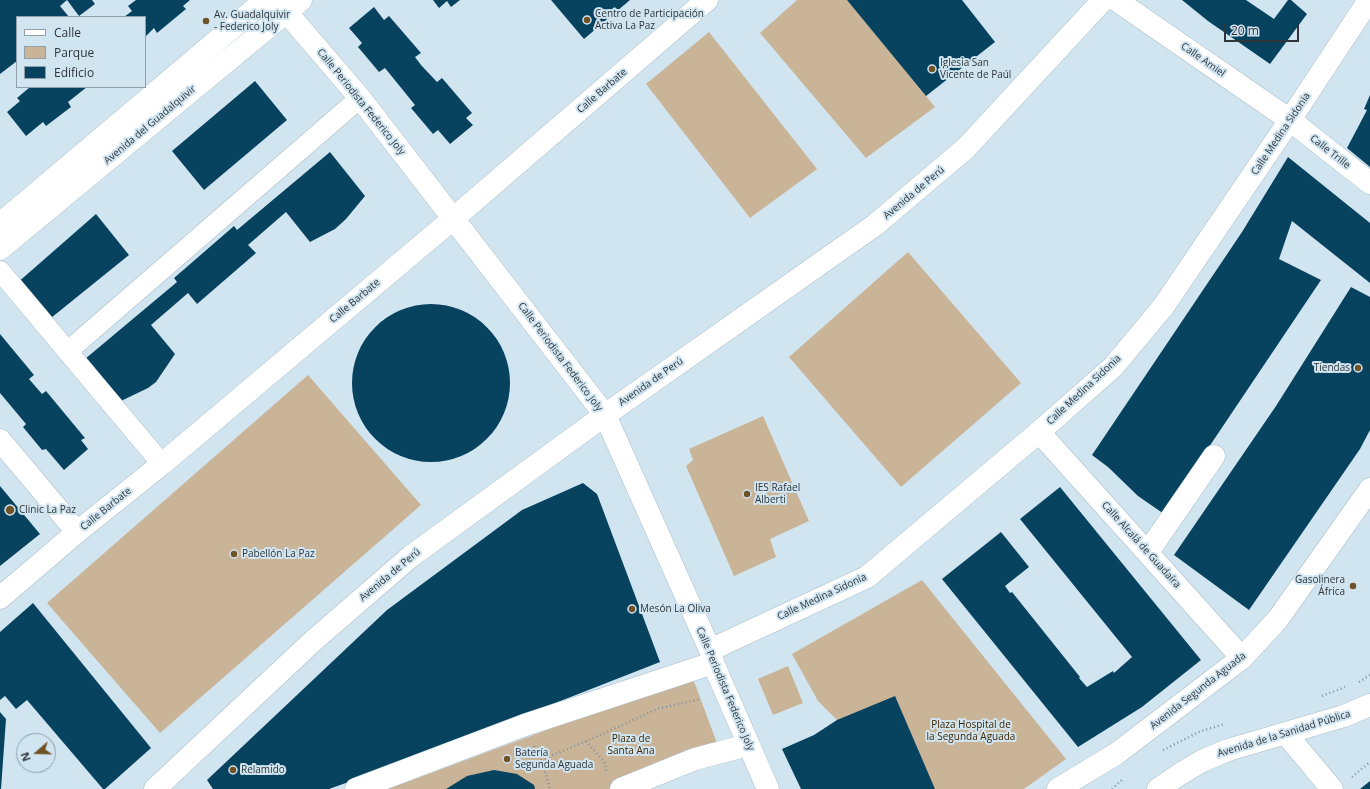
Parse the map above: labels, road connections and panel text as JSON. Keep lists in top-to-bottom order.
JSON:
{
  "streets": {
    "street": [
      "Calle Amiel",
      "Calle Barbate",
      "Calle Periodista Federico Joly",
      "Avenida del Guadalquivir",
      "Calle Medina Sidonia",
      "Calle Trille",
      "Avenida de Perú",
      "Calle Alcalá de Guadaíra",
      "Avenida Segunda Aguada",
      "Avenida de la Sanidad Pública"
    ]
  },
  "crossings": [
    ["Calle Amiel", "Calle Medina Sidonia"],
    ["Calle Amiel", "Calle Trille"],
    ["Calle Barbate", "Calle Periodista Federico Joly"],
    ["Calle Periodista Federico Joly", "Avenida del Guadalquivir"],
    ["Calle Periodista Federico Joly", "Calle Medina Sidonia"],
    ["Calle Periodista Federico Joly", "Avenida de Perú"],
    ["Calle Medina Sidonia", "Calle Trille"],
    ["Calle Medina Sidonia", "Calle Alcalá de Guadaíra"],
    ["Calle Alcalá de Guadaíra", "Avenida Segunda Aguada"]
  ],
  "parks": ["Plaza Hospital de la Segunda Aguada", "Plaza de Santa Ana"],
  "places": [
    "Centro de Participación Activa La Paz",
    "Av. Guadalquivir - Federico Joly",
    "Iglesia San Vicente de Paúl",
    "Tiendas",
    "IES Rafael Alberti",
    "Clinic La Paz",
    "Pabellón La Paz",
    "Gasolinera África",
    "Mesón La Oliva",
    "Batería Segunda Aguada",
    "Relamido"
  ],
  "legend": ["Calle", "Parque", "Edificio"],
  "scale_bar": "20 m",
  "north": "left"
}
